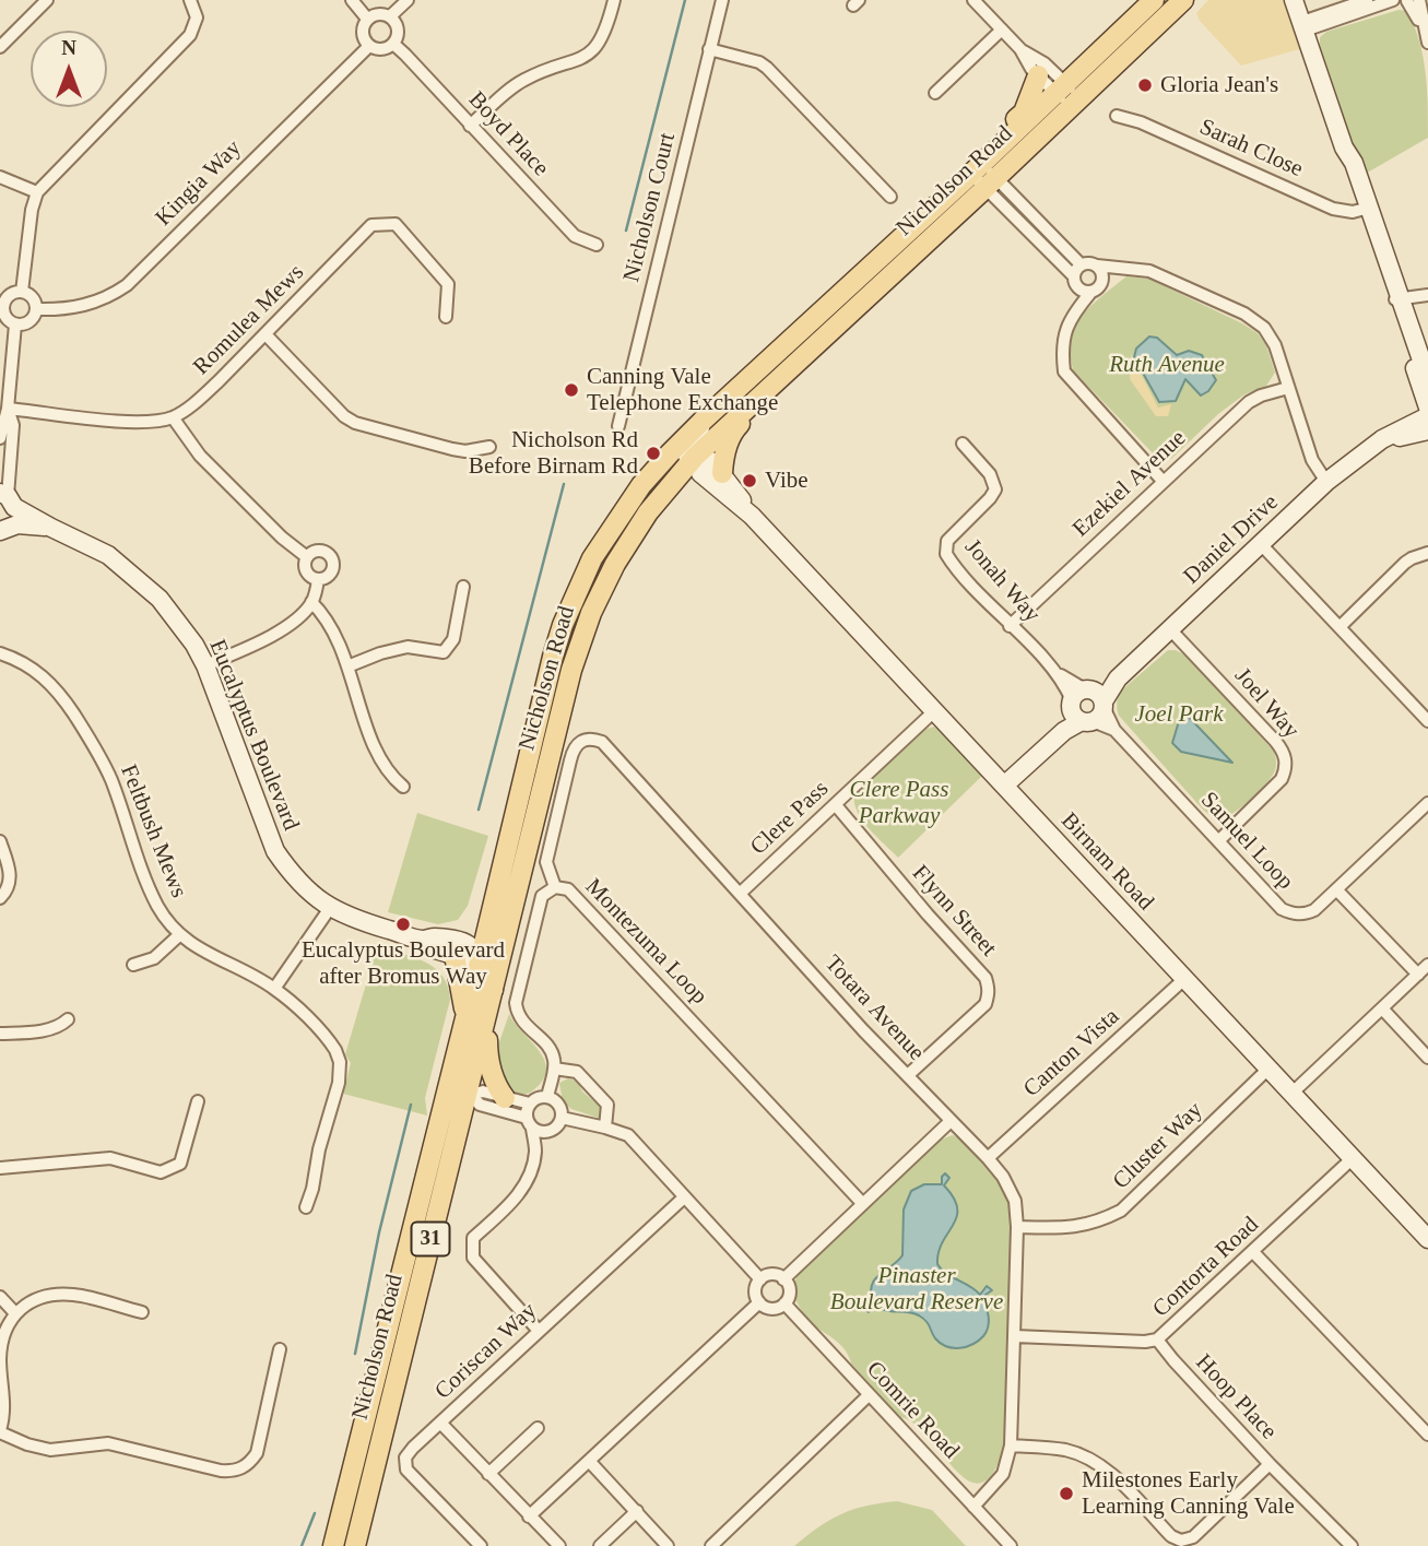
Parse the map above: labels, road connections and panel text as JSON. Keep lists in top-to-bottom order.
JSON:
{
  "streets": {
    "main road": ["Nicholson Road", "31"],
    "street": [
      "Boyd Place",
      "Sarah Close",
      "Kingia Way",
      "Nicholson Court",
      "Romulea Mews",
      "Ezekiel Avenue",
      "Daniel Drive",
      "Jonah Way",
      "Joel Way",
      "Eucalyptus Boulevard",
      "Clere Pass",
      "Feltbush Mews",
      "Samuel Loop",
      "Birnam Road",
      "Flynn Street",
      "Montezuma Loop",
      "Totara Avenue",
      "Canton Vista",
      "Cluster Way",
      "Contorta Road",
      "Coriscan Way",
      "Hoop Place",
      "Comrie Road"
    ]
  },
  "crossings": [
    ["Boyd Place", "Kingia Way"],
    ["Nicholson Road", "Eucalyptus Boulevard"],
    ["Nicholson Road", "Birnam Road"],
    ["Ezekiel Avenue", "Jonah Way"],
    ["Daniel Drive", "Jonah Way"],
    ["Daniel Drive", "Joel Way"],
    ["Daniel Drive", "Samuel Loop"],
    ["Jonah Way", "Samuel Loop"],
    ["Joel Way", "Samuel Loop"],
    ["Clere Pass", "Birnam Road"],
    ["Clere Pass", "Flynn Street"],
    ["Clere Pass", "Totara Avenue"],
    ["Birnam Road", "Canton Vista"],
    ["Birnam Road", "Cluster Way"],
    ["Birnam Road", "Contorta Road"],
    ["Flynn Street", "Totara Avenue"],
    ["Montezuma Loop", "Totara Avenue"],
    ["Totara Avenue", "Canton Vista"],
    ["Totara Avenue", "Cluster Way"],
    ["Totara Avenue", "Contorta Road"],
    ["Totara Avenue", "Comrie Road"],
    ["Contorta Road", "Hoop Place"]
  ],
  "parks": [
    "Ruth Avenue",
    "Joel Park",
    "Clere Pass Parkway",
    "Pinaster Boulevard Reserve"
  ],
  "places": [
    "Gloria Jean's",
    "Canning Vale Telephone Exchange",
    "Nicholson Rd Before Birnam Rd",
    "Vibe",
    "Eucalyptus Boulevard after Bromus Way",
    "Milestones Early Learning Canning Vale"
  ],
  "north": "top"
}
